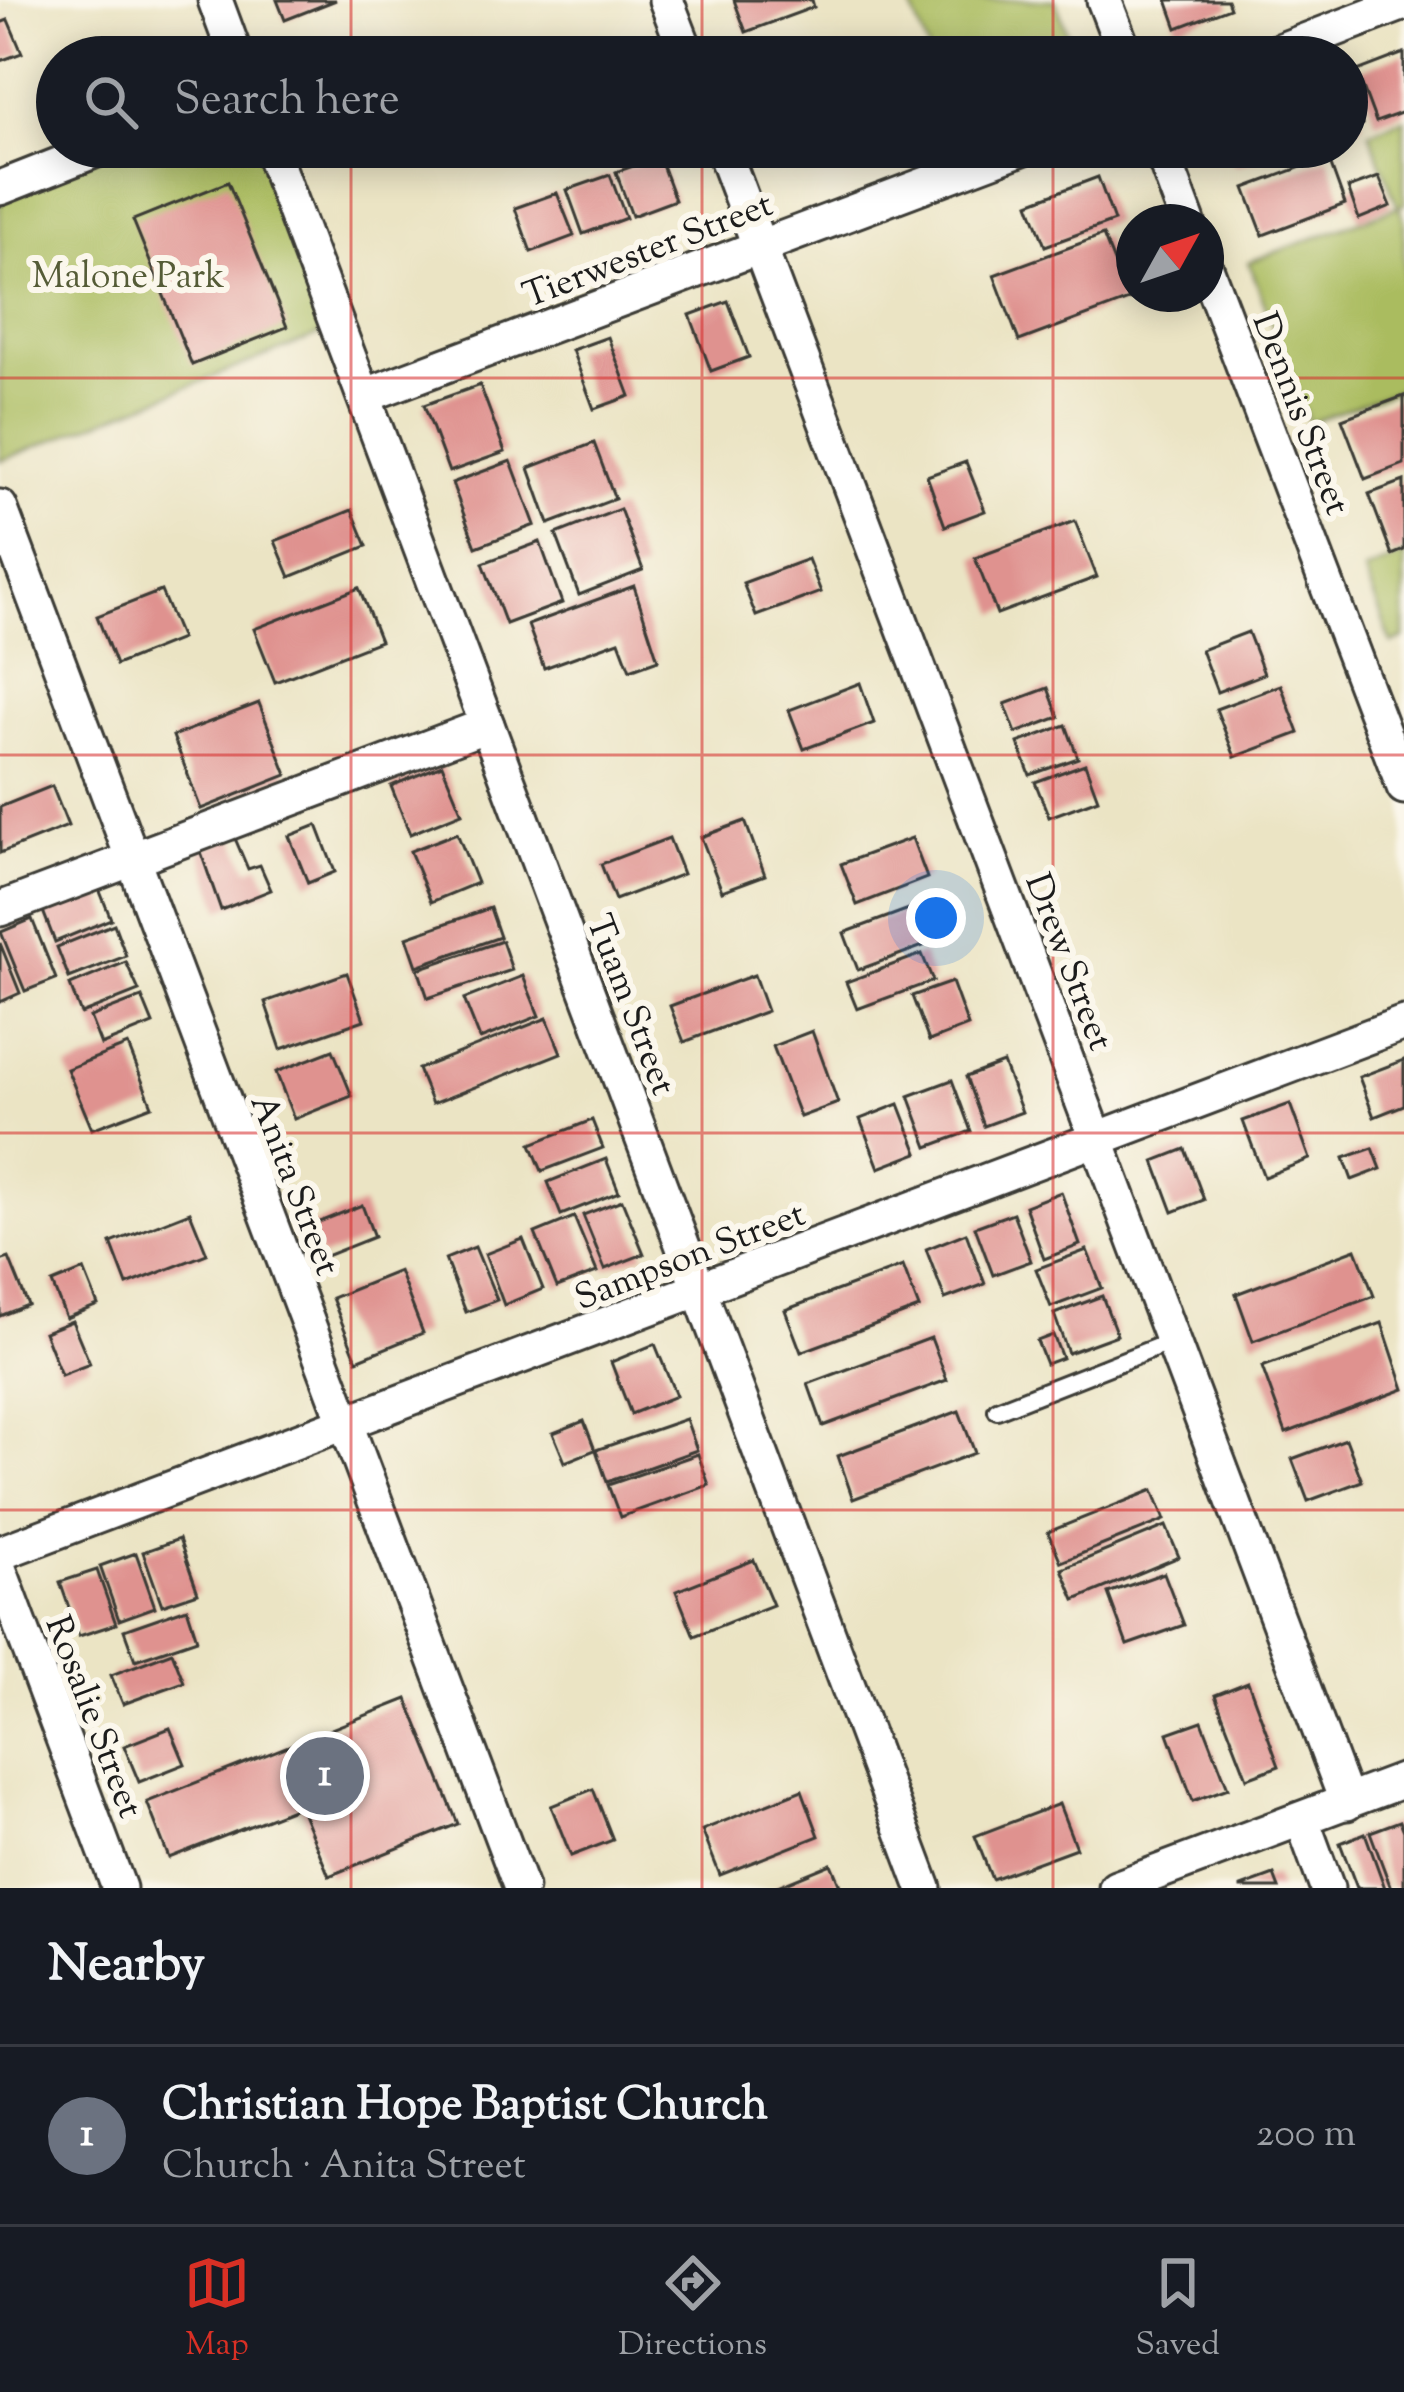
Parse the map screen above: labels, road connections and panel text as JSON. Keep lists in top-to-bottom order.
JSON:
{
  "streets": {
    "street": [
      "Tierwester Street",
      "Dennis Street",
      "Drew Street",
      "Tuam Street",
      "Anita Street",
      "Sampson Street",
      "Rosalie Street"
    ]
  },
  "crossings": [
    ["Tierwester Street", "Drew Street"],
    ["Tierwester Street", "Tuam Street"],
    ["Drew Street", "Sampson Street"],
    ["Tuam Street", "Sampson Street"],
    ["Anita Street", "Sampson Street"]
  ],
  "parks": ["Malone Park"],
  "north": "top right",
  "page": {
    "search": "Search here",
    "pins": "1",
    "heading": "Nearby",
    "list": [
      {
        "mark": "1",
        "name": "Christian Hope Baptist Church",
        "note": "Church · Anita Street",
        "value": "200 m"
      }
    ],
    "nav": ["Map", "Directions", "Saved"]
  }
}
